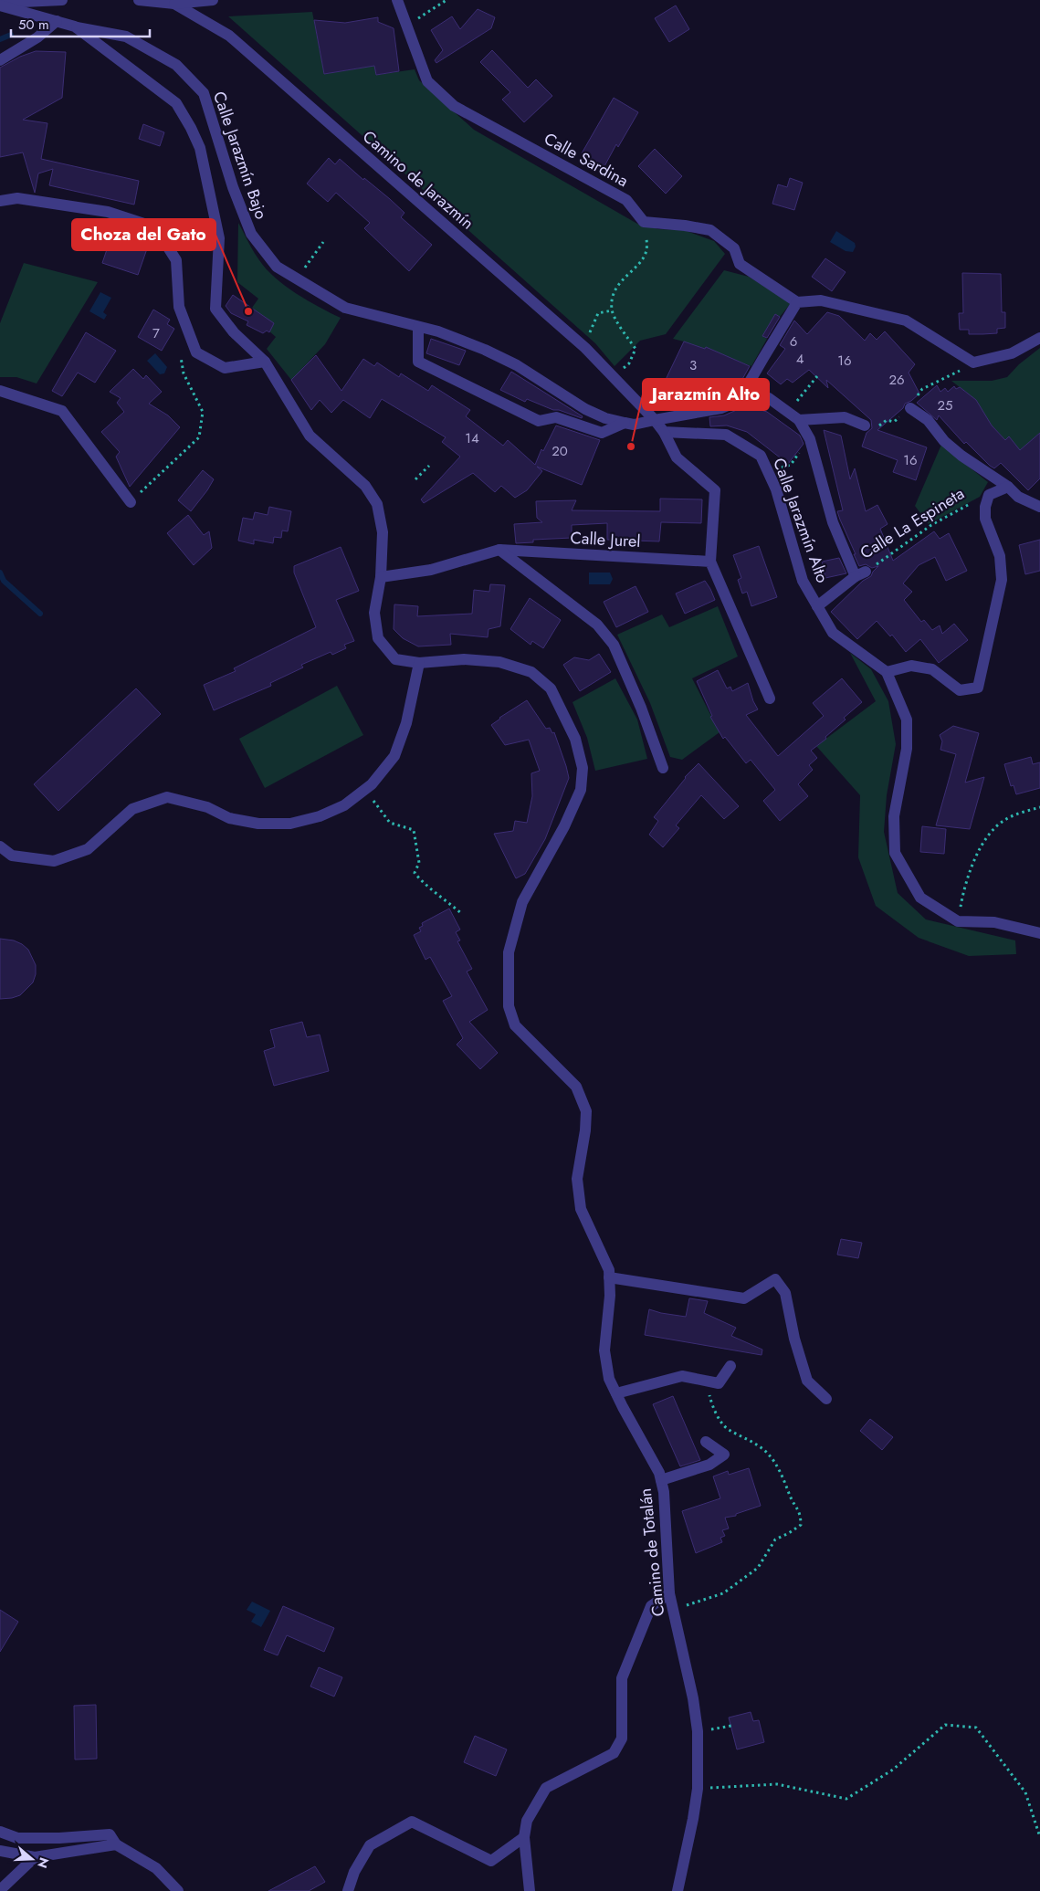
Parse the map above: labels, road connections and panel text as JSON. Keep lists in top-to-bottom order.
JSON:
{
  "streets": {
    "street": [
      "Calle Jarazmín Bajo",
      "Calle Sardina",
      "Camino de Jarazmín",
      "Calle Jarazmín Alto",
      "Calle La Espineta",
      "Calle Jurel",
      "Camino de Totalán"
    ]
  },
  "crossings": [
    ["Calle Jarazmín Bajo", "Camino de Jarazmín"],
    ["Calle Jarazmín Bajo", "Calle La Espineta"],
    ["Calle Jarazmín Bajo", "Camino de Totalán"],
    ["Calle Jurel", "Camino de Totalán"]
  ],
  "places": ["Choza del Gato", "Jarazmín Alto"],
  "house_numbers": [
    "7",
    "6",
    "4",
    "16",
    "3",
    "26",
    "25",
    "14",
    "20",
    "16"
  ],
  "scale_bar": "50 m",
  "north": "right"
}
